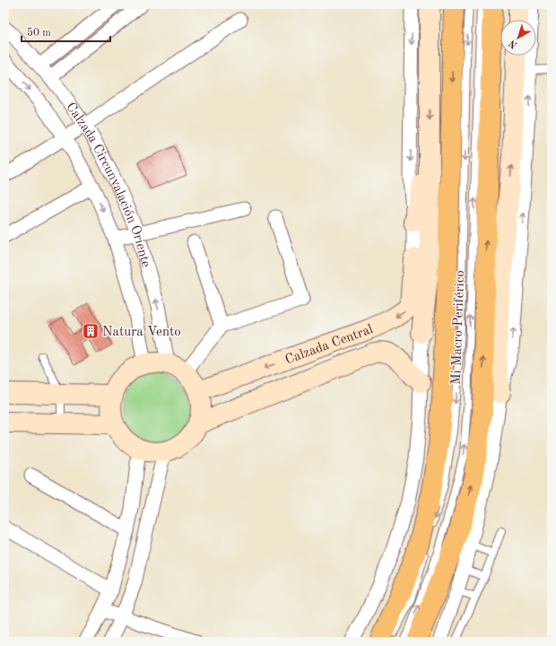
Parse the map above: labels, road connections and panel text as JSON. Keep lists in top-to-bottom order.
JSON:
{
  "streets": {
    "street": ["Calzada Circunvalación Oriente", "Calzada Central"],
    "lane": ["Mi Macro Periférico"]
  },
  "crossings": [
    ["Calzada Circunvalación Oriente", "Calzada Central"]
  ],
  "places": {
    "building": ["Natura Vento"]
  },
  "scale_bar": "50 m",
  "north": "bottom left"
}
